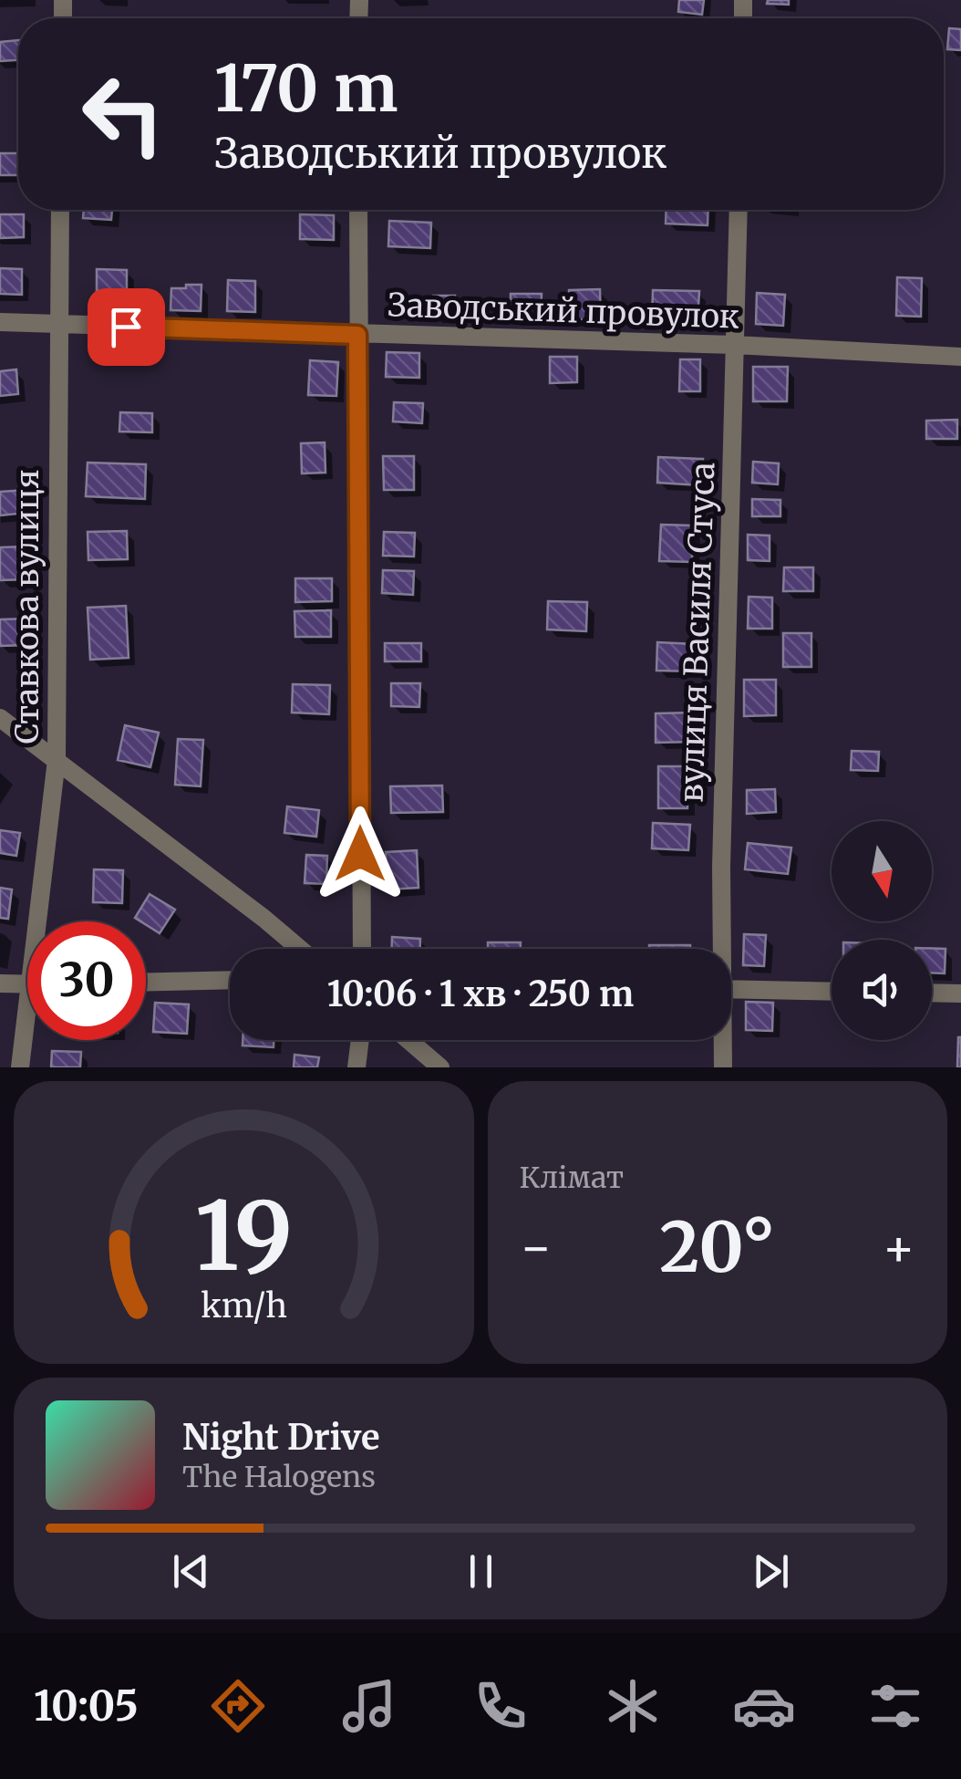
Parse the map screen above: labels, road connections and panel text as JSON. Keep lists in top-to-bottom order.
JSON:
{
  "streets": {
    "street": ["Заводський провулок", "Ставкова вулиця", "вулиця Василя Стуса"]
  },
  "crossings": [
    ["Заводський провулок", "Ставкова вулиця"],
    ["Заводський провулок", "вулиця Василя Стуса"]
  ],
  "north": "bottom",
  "page": {
    "turn": ["170 m", "Заводський провулок"],
    "limit": "30",
    "trip": "10:06 · 1 хв · 250 m",
    "tile": "Клімат",
    "heat": ["−", "20°", "+"],
    "song": ["Night Drive", "The Halogens"],
    "tabs": "10:05",
    "gauge": ["19", "km/h"]
  }
}
